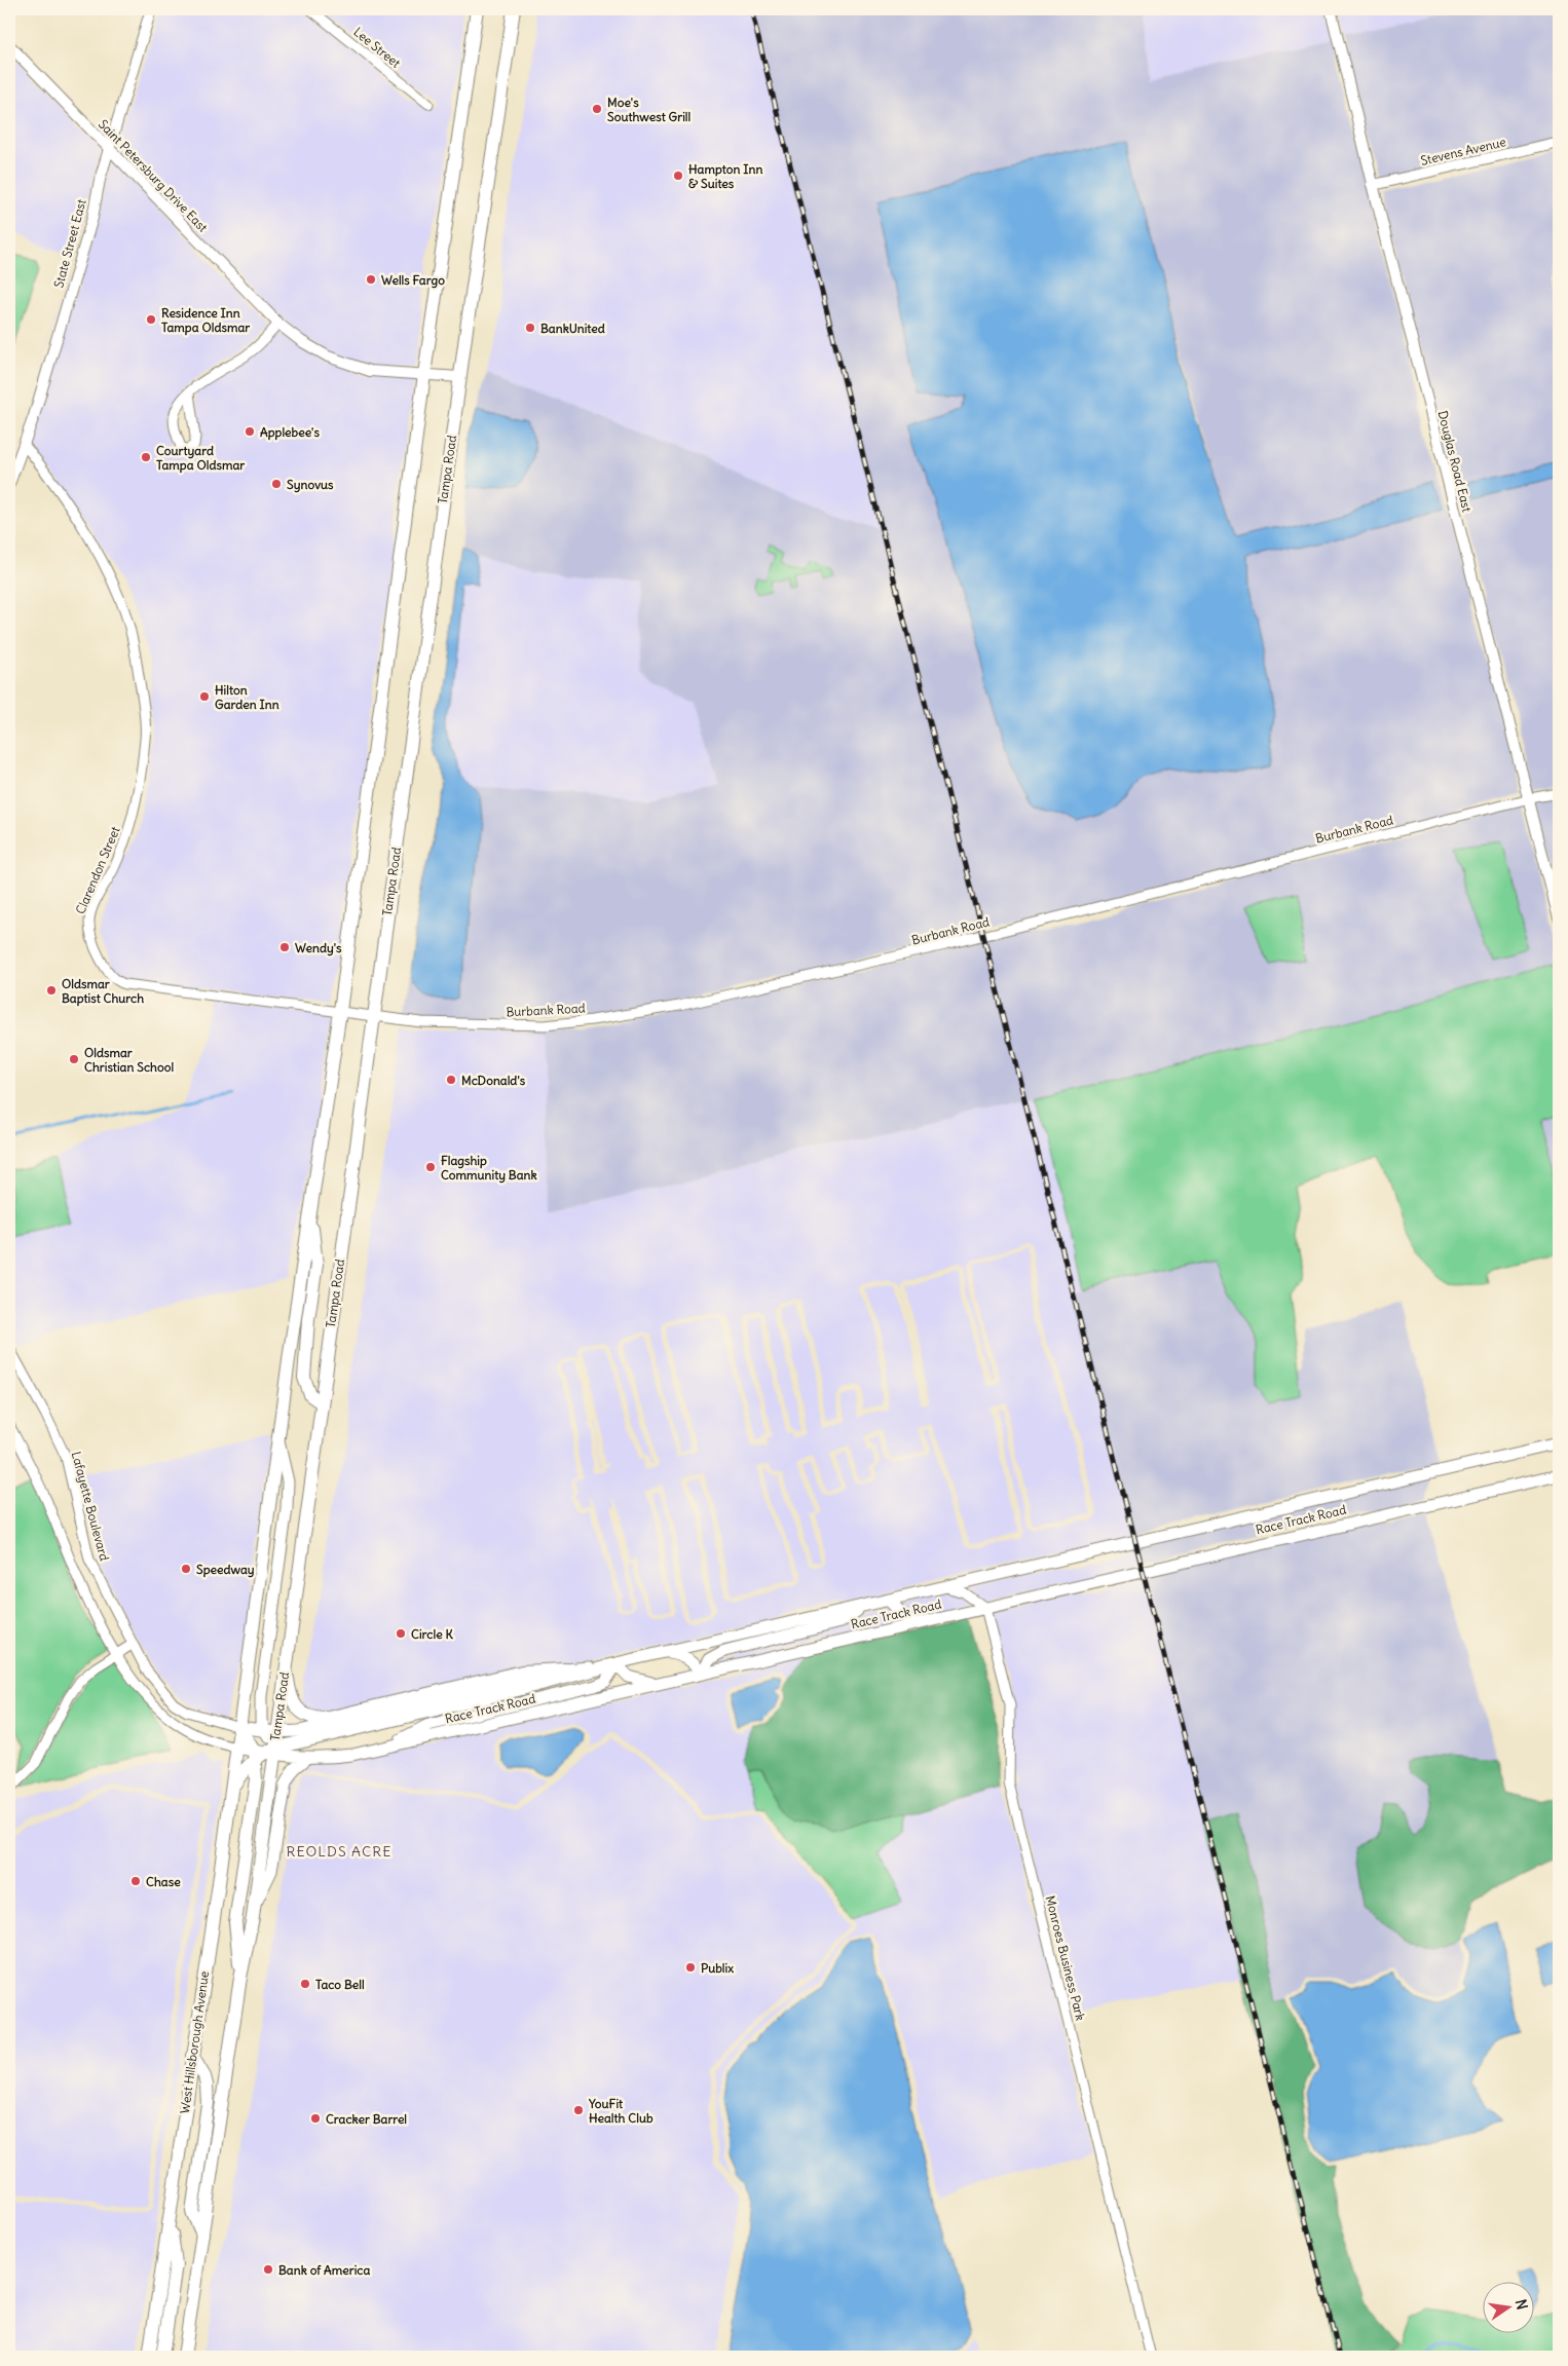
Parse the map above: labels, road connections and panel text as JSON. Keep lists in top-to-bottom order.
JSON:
{
  "streets": {
    "main road": ["Tampa Road", "Race Track Road", "West Hillsborough Avenue"],
    "street": [
      "Lee Street",
      "Stevens Avenue",
      "Saint Petersburg Drive East",
      "State Street East",
      "Douglas Road East",
      "Burbank Road",
      "Clarendon Street",
      "Lafayette Boulevard",
      "Monroes Business Park"
    ]
  },
  "crossings": [
    ["Stevens Avenue", "Douglas Road East"],
    ["Saint Petersburg Drive East", "State Street East"],
    ["Saint Petersburg Drive East", "Tampa Road"],
    ["State Street East", "Clarendon Street"],
    ["Douglas Road East", "Burbank Road"],
    ["Tampa Road", "Burbank Road"],
    ["Tampa Road", "Race Track Road"],
    ["Burbank Road", "Clarendon Street"],
    ["Lafayette Boulevard", "Race Track Road"],
    ["Lafayette Boulevard", "West Hillsborough Avenue"],
    ["Race Track Road", "Monroes Business Park"],
    ["Race Track Road", "West Hillsborough Avenue"]
  ],
  "districts": ["REOLDS ACRE"],
  "places": [
    "Moe's Southwest Grill",
    "Hampton Inn & Suites",
    "Wells Fargo",
    "Residence Inn Tampa Oldsmar",
    "BankUnited",
    "Applebee's",
    "Courtyard Tampa Oldsmar",
    "Synovus",
    "Hilton Garden Inn",
    "Wendy's",
    "Oldsmar Baptist Church",
    "Oldsmar Christian School",
    "McDonald's",
    "Flagship Community Bank",
    "Speedway",
    "Circle K",
    "Chase",
    "Publix",
    "Taco Bell",
    "YouFit Health Club",
    "Cracker Barrel",
    "Bank of America"
  ],
  "north": "right"
}
